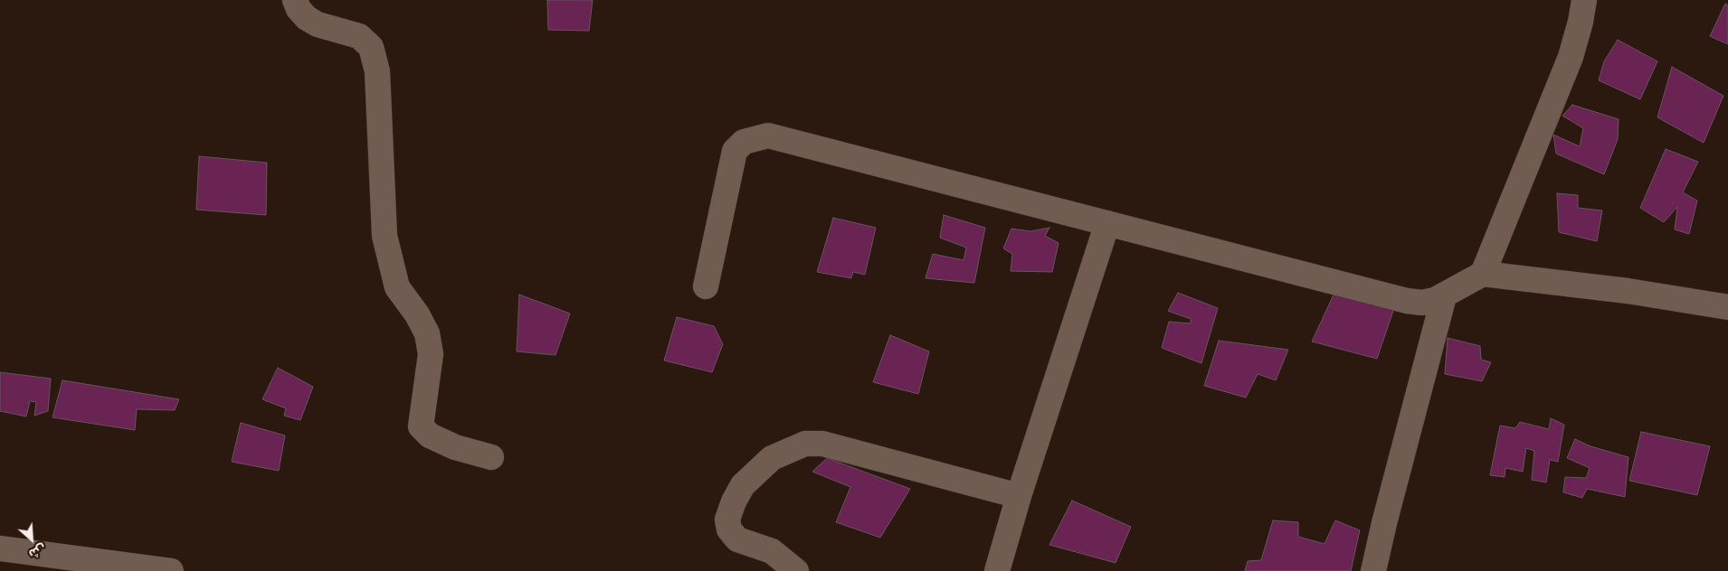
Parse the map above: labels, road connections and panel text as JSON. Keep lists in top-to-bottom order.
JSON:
{
  "north": "bottom right"
}
